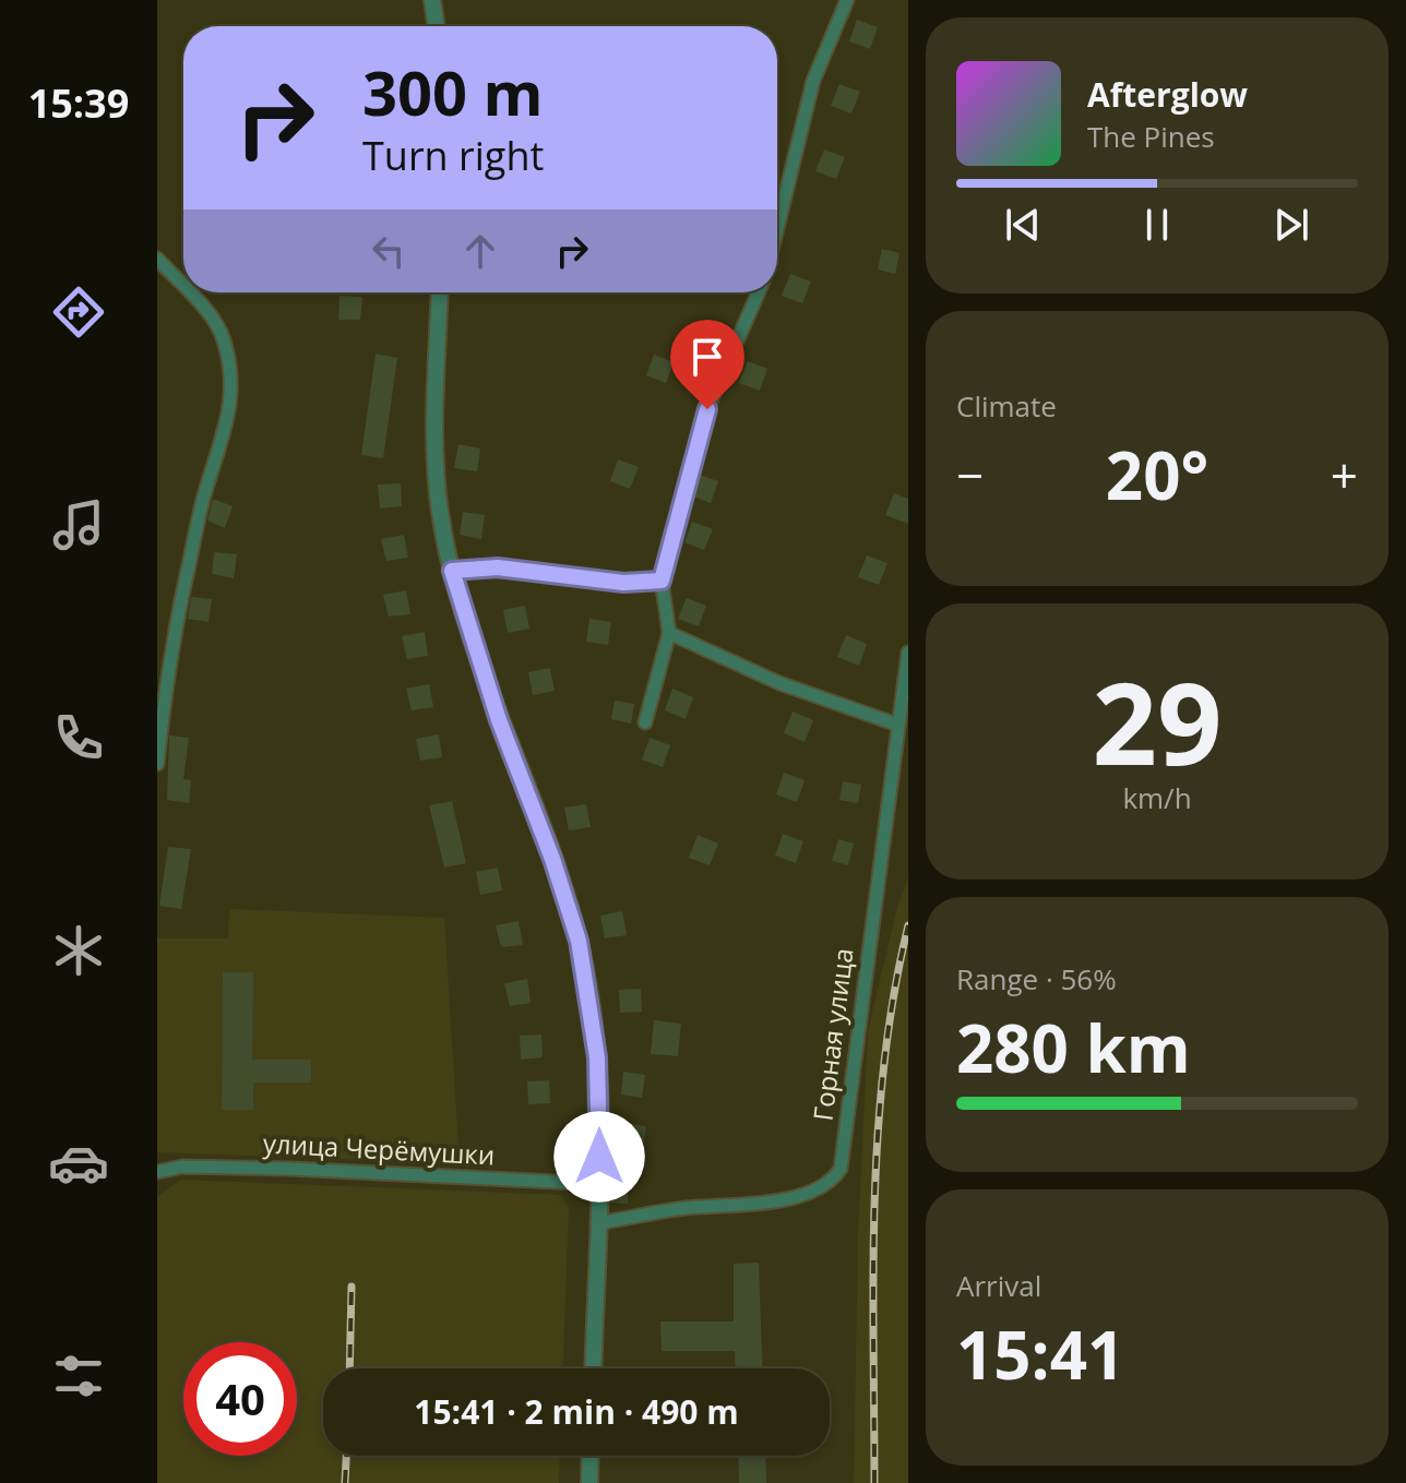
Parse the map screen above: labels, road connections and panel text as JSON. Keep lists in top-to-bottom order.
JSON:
{
  "streets": {
    "street": ["Горная улица", "улица Черёмушки"]
  },
  "page": {
    "tabs": "15:39",
    "turn": ["300 m", "Turn right"],
    "song": ["Afterglow", "The Pines"],
    "tile": [
      "Climate",
      ["29", "km/h"],
      ["Range · 56%", "280 km"],
      ["Arrival", "15:41"]
    ],
    "heat": ["−", "20°", "+"],
    "limit": "40",
    "trip": "15:41 · 2 min · 490 m"
  }
}
